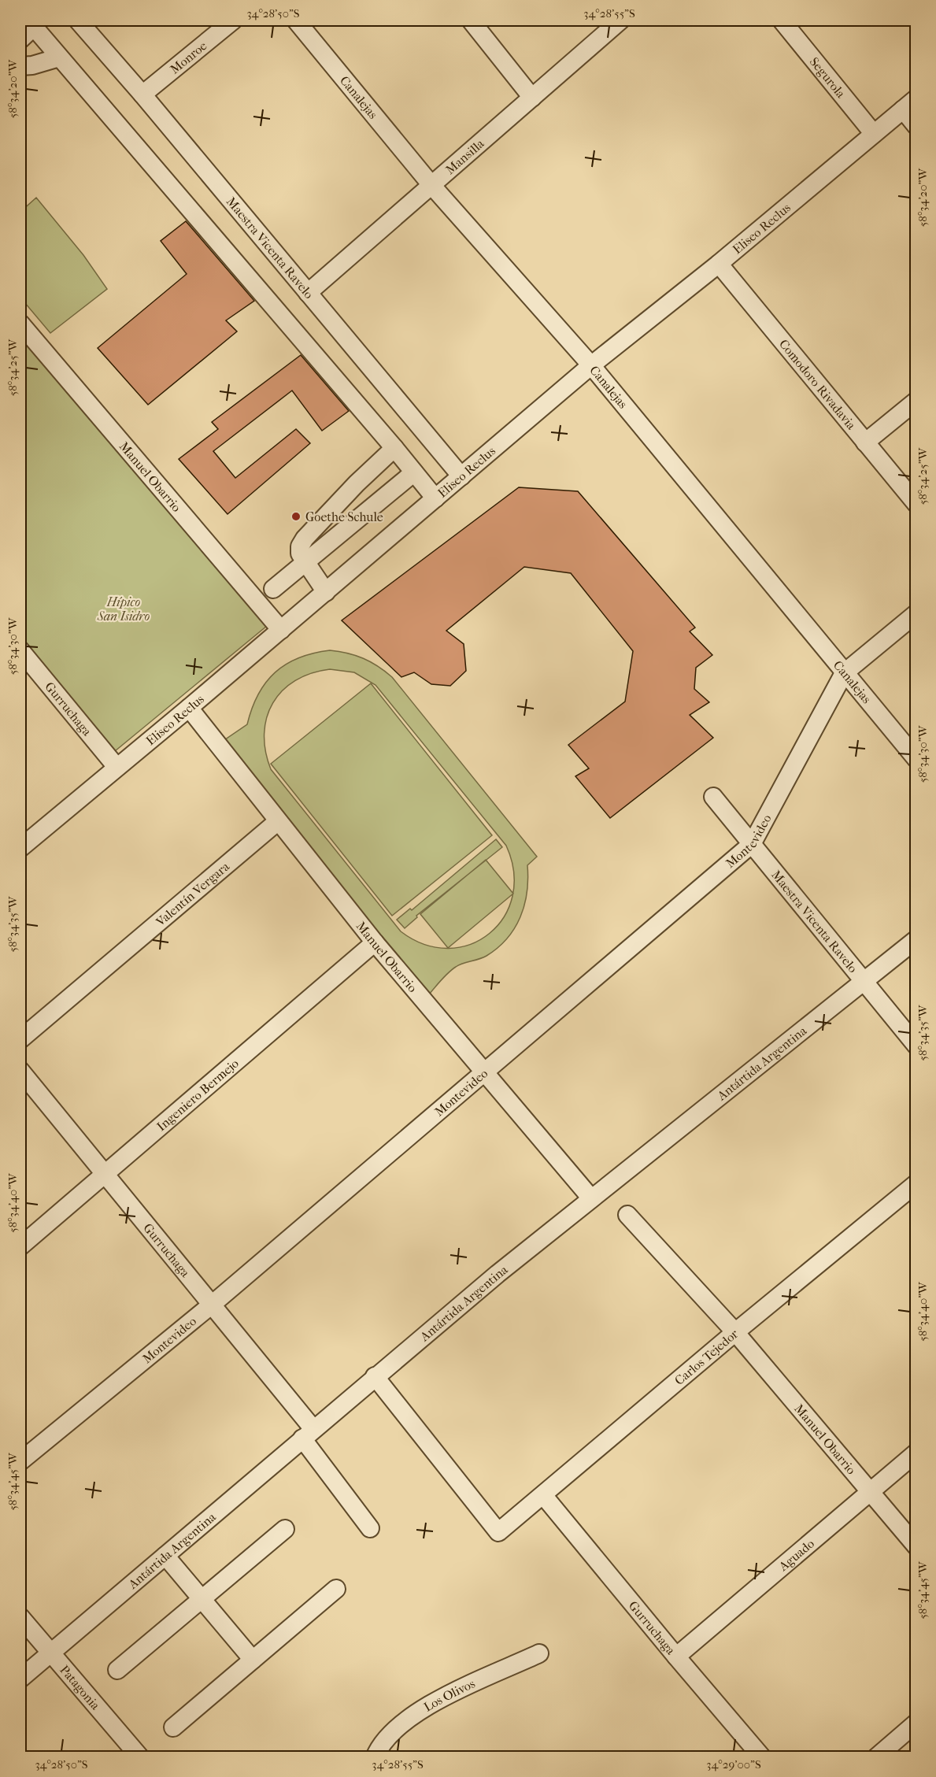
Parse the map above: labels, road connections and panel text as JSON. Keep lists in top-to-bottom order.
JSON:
{
  "streets": {
    "street": [
      "Monroe",
      "Segurola",
      "Canalejas",
      "Mansilla",
      "Eliseo Reclus",
      "Maestra Vicenta Ravelo",
      "Comodoro Rivadavia",
      "Manuel Obarrio",
      "Gurruchaga",
      "Montevideo",
      "Valentín Vergara",
      "Antártida Argentina",
      "Ingeniero Bermejo",
      "Carlos Tejedor",
      "Aguado",
      "Patagonia",
      "Los Olivos"
    ]
  },
  "crossings": [
    ["Monroe", "Maestra Vicenta Ravelo"],
    ["Segurola", "Eliseo Reclus"],
    ["Canalejas", "Mansilla"],
    ["Canalejas", "Eliseo Reclus"],
    ["Canalejas", "Montevideo"],
    ["Mansilla", "Maestra Vicenta Ravelo"],
    ["Eliseo Reclus", "Maestra Vicenta Ravelo"],
    ["Eliseo Reclus", "Comodoro Rivadavia"],
    ["Eliseo Reclus", "Manuel Obarrio"],
    ["Eliseo Reclus", "Gurruchaga"],
    ["Maestra Vicenta Ravelo", "Montevideo"],
    ["Maestra Vicenta Ravelo", "Antártida Argentina"],
    ["Manuel Obarrio", "Montevideo"],
    ["Manuel Obarrio", "Valentín Vergara"],
    ["Manuel Obarrio", "Antártida Argentina"],
    ["Manuel Obarrio", "Ingeniero Bermejo"],
    ["Manuel Obarrio", "Carlos Tejedor"],
    ["Manuel Obarrio", "Aguado"],
    ["Gurruchaga", "Montevideo"],
    ["Gurruchaga", "Antártida Argentina"],
    ["Gurruchaga", "Ingeniero Bermejo"],
    ["Gurruchaga", "Carlos Tejedor"],
    ["Gurruchaga", "Aguado"],
    ["Antártida Argentina", "Carlos Tejedor"],
    ["Antártida Argentina", "Patagonia"]
  ],
  "parks": ["Hípico San Isidro"],
  "places": ["Goethe Schule"],
  "coordinates": [
    "34°28'50\"S",
    "34°28'55\"S",
    "58°34'20\"W",
    "58°34'25\"W",
    "58°34'30\"W",
    "58°34'35\"W",
    "58°34'40\"W",
    "58°34'45\"W",
    "34°29'00\"S"
  ]
}
